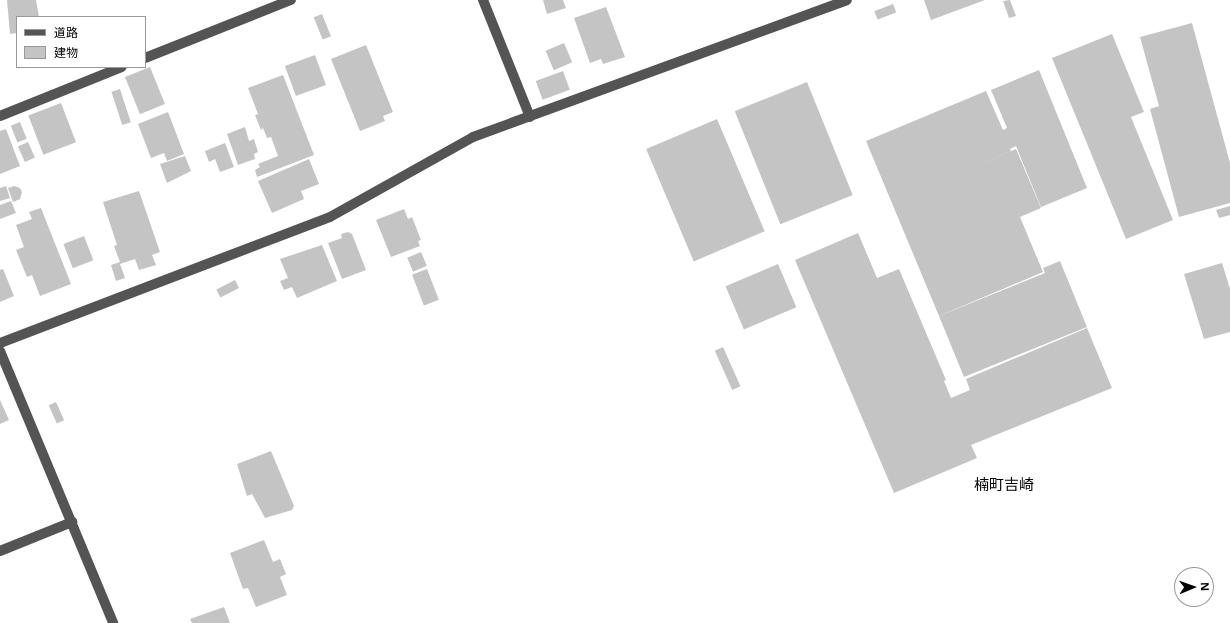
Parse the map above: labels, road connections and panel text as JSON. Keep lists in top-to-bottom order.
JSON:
{
  "districts": ["楠町吉崎"],
  "legend": ["道路", "建物"],
  "north": "right"
}
